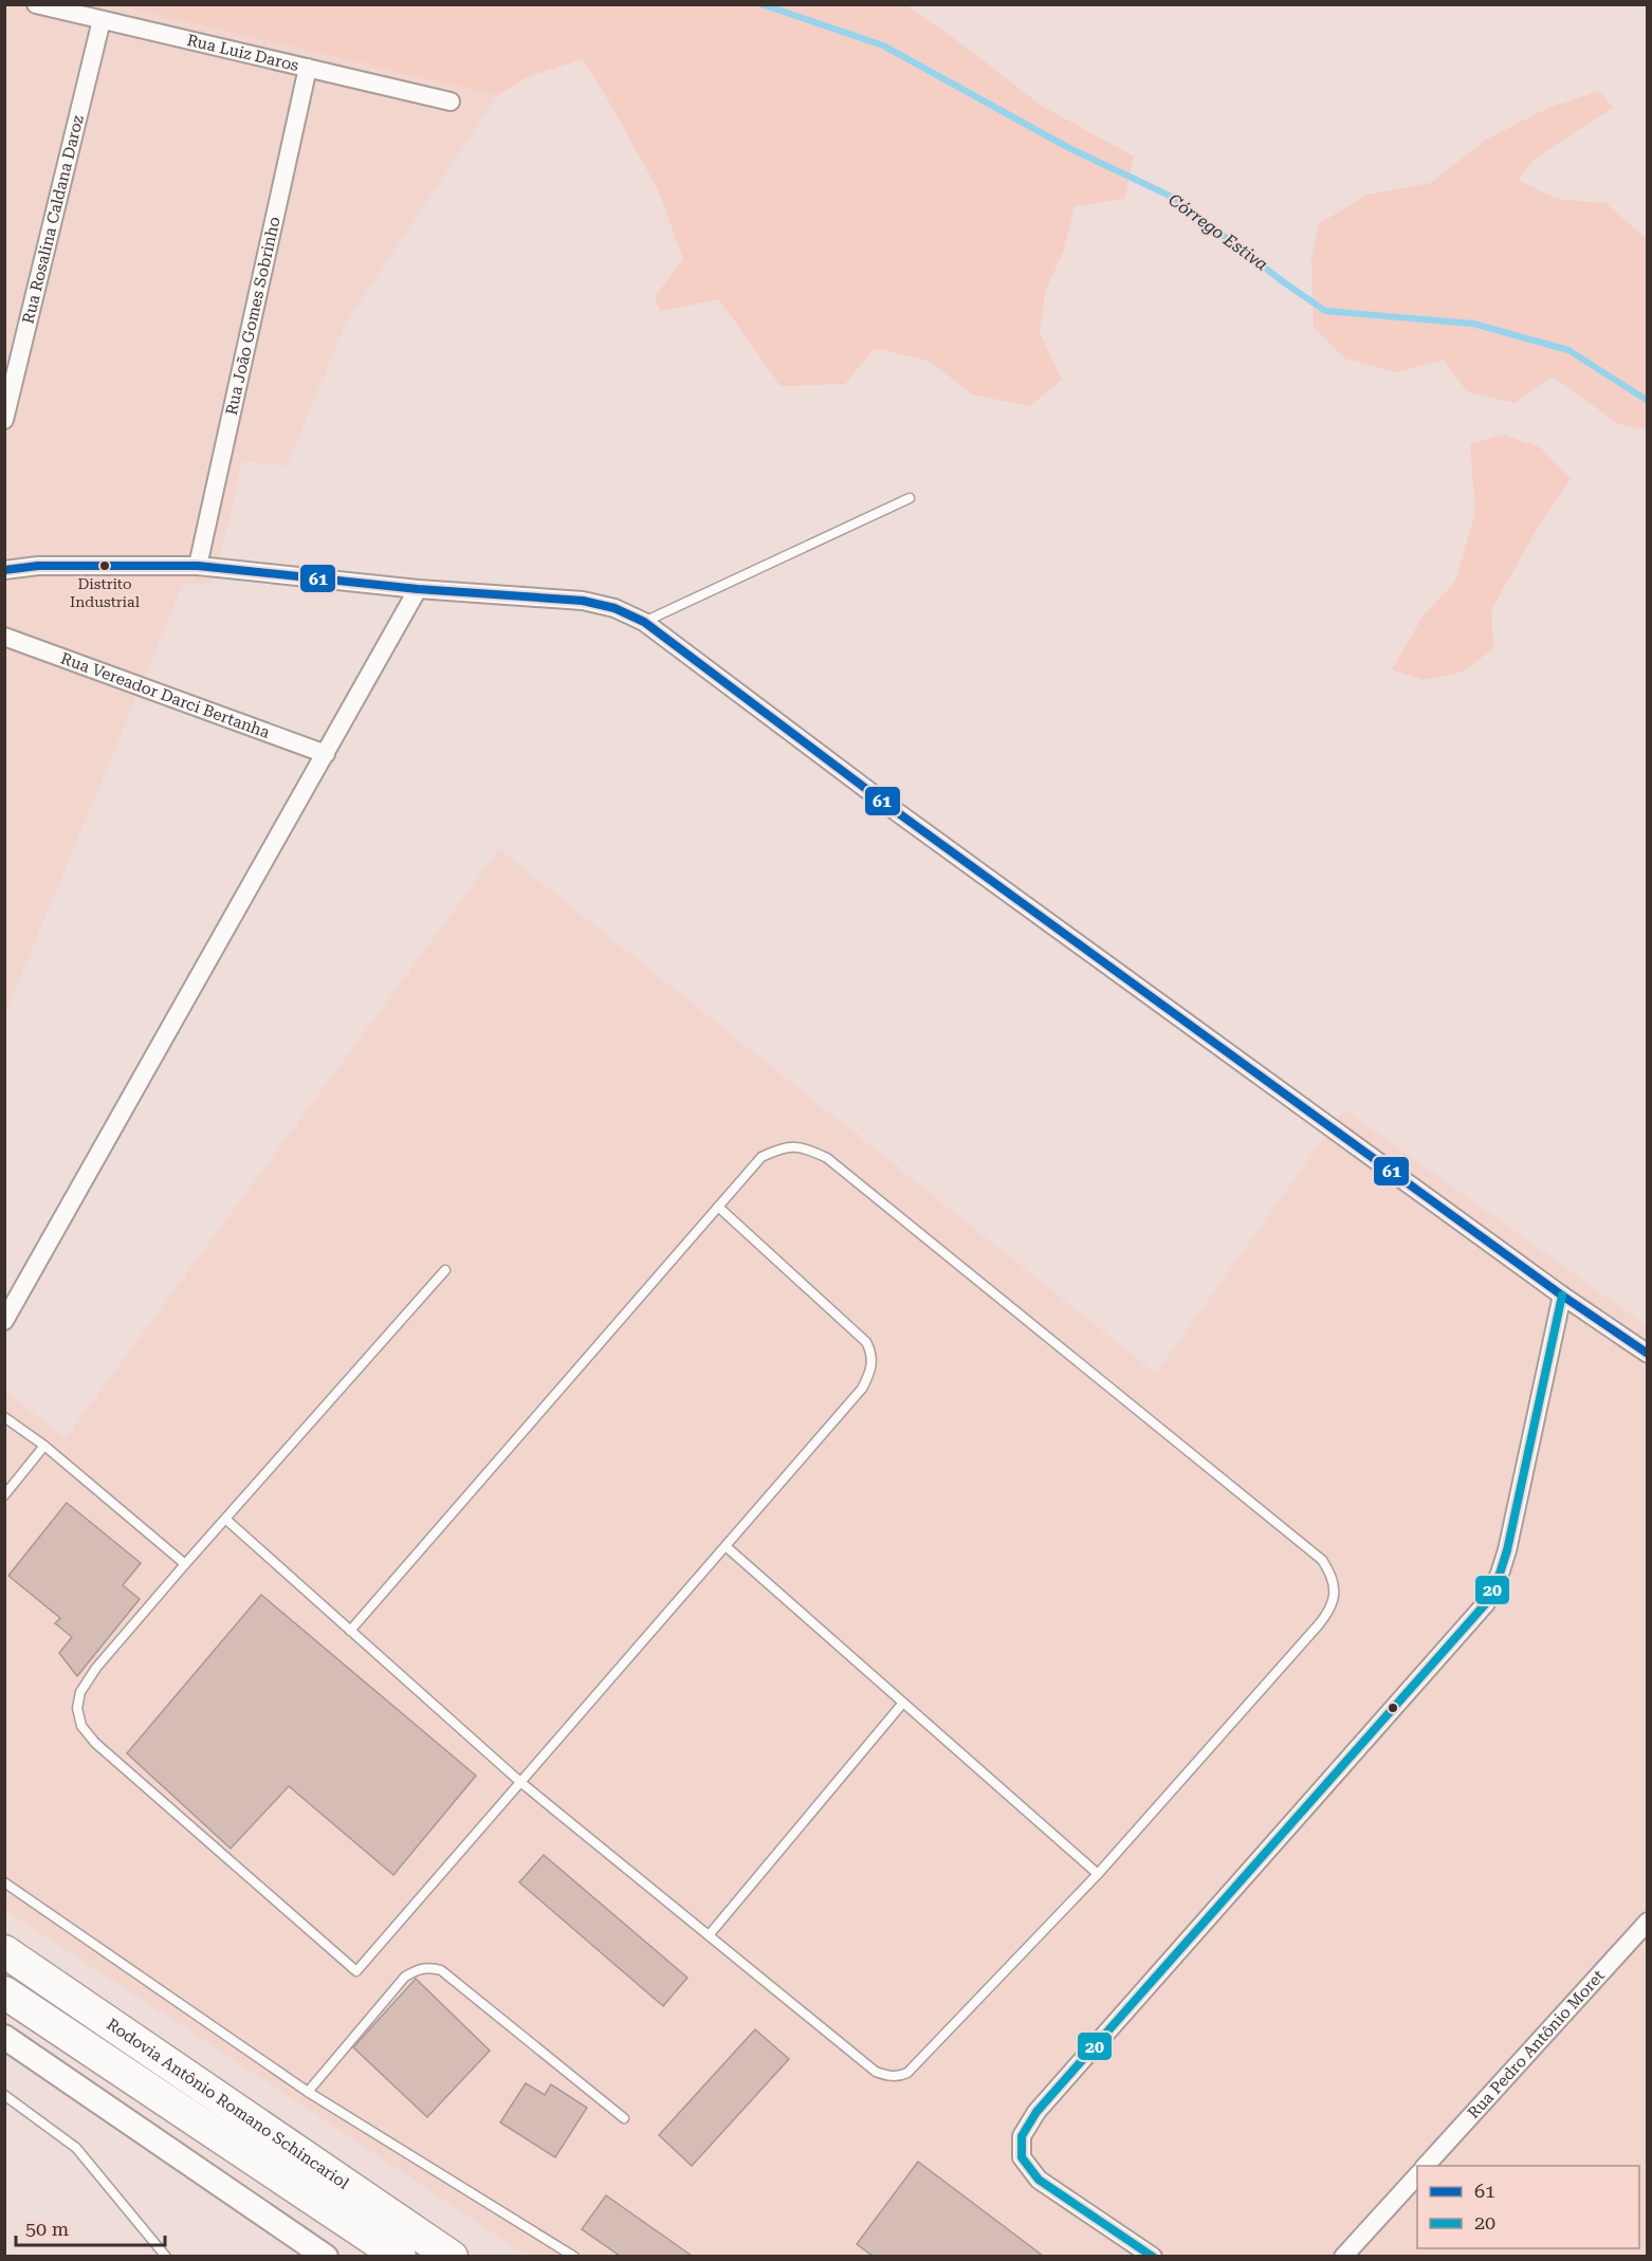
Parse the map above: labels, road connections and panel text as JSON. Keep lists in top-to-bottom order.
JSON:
{
  "streets": {
    "highway": ["Rodovia Antônio Romano Schincariol"],
    "street": [
      "Rua Luiz Daros",
      "Rua Rosalina Caldana Daroz",
      "Rua João Gomes Sobrinho",
      "Rua Vereador Darci Bertanha",
      "Rua Pedro Antônio Moret"
    ]
  },
  "crossings": [
    ["Rua Luiz Daros", "Rua Rosalina Caldana Daroz"],
    ["Rua Luiz Daros", "Rua João Gomes Sobrinho"]
  ],
  "water": ["Córrego Estiva"],
  "places": ["Distrito Industrial"],
  "lines": ["transit line 61", "transit line 20"],
  "legend": ["61", "20"],
  "scale_bar": "50 m"
}
